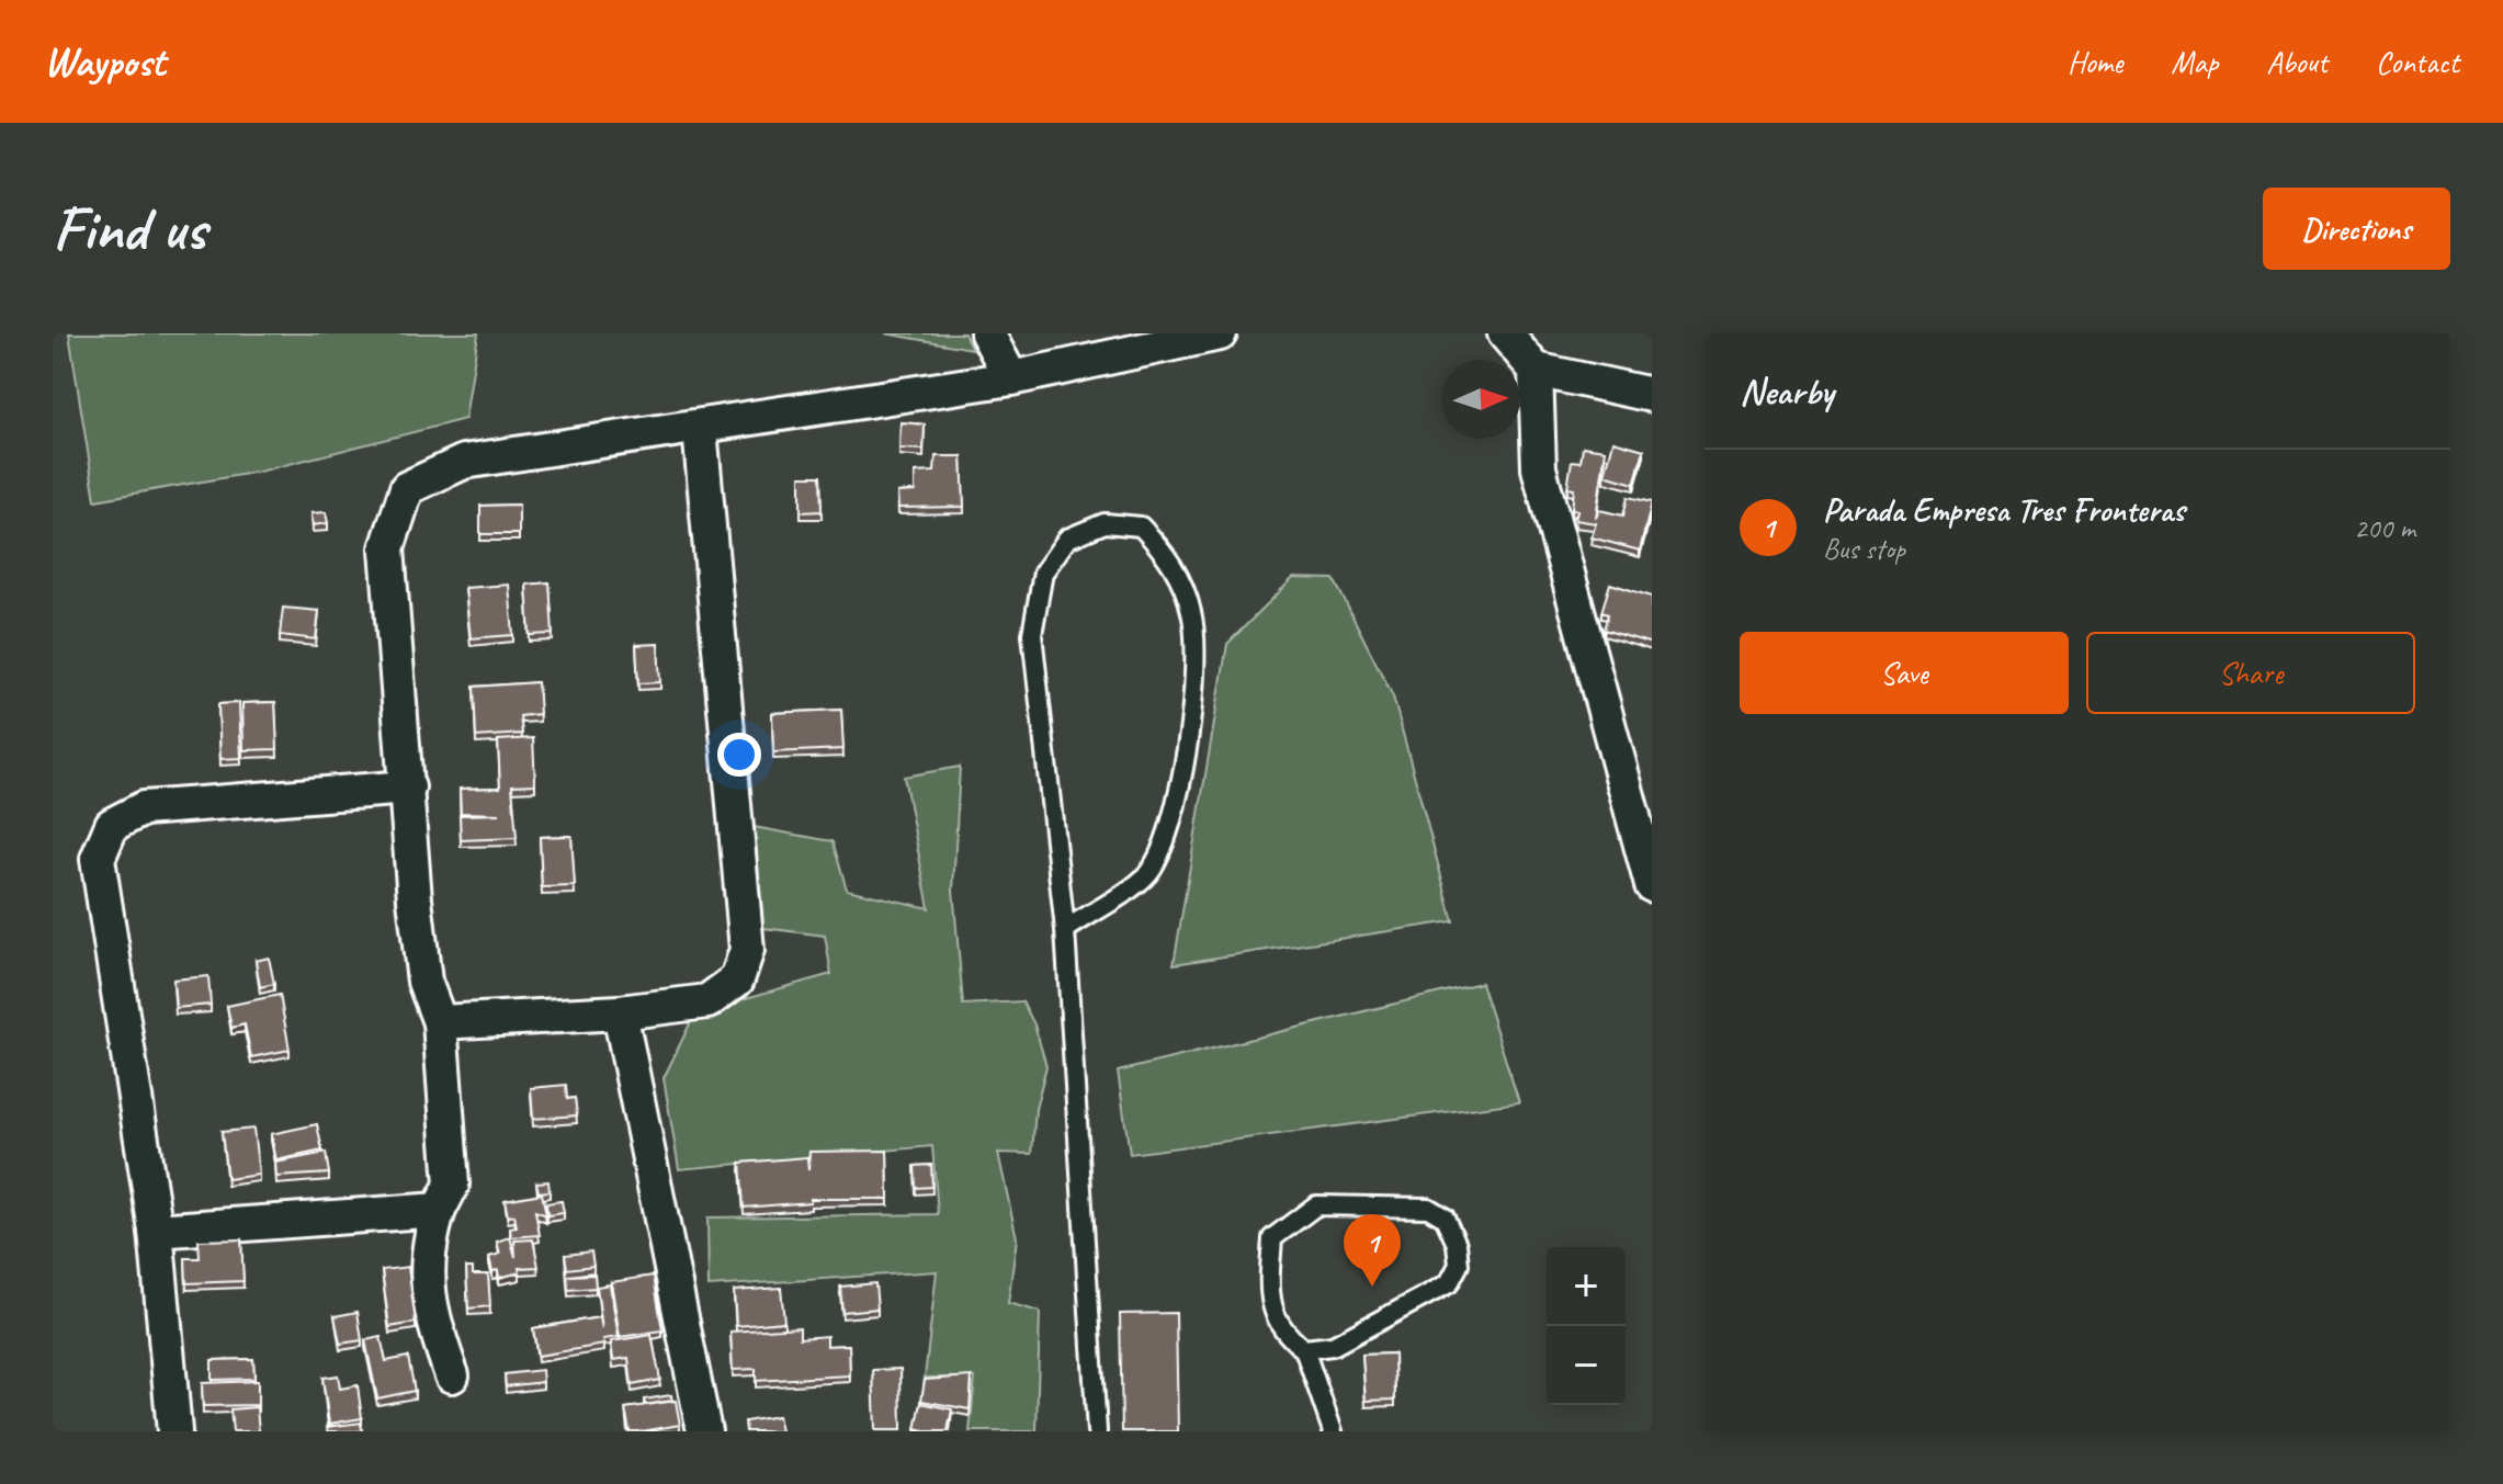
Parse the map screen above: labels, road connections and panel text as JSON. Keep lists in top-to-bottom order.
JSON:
{
  "north": "right",
  "page": {
    "header": "Waypost",
    "nav": [
      "Home",
      "Map",
      "About",
      "Contact"
    ],
    "buttons": [
      "Directions",
      ["Save", "Share"]
    ],
    "title": "Find us",
    "heading": "Nearby",
    "list": [
      {
        "mark": "1",
        "name": "Parada Empresa Tres Fronteras",
        "note": "Bus stop",
        "value": "200 m"
      }
    ],
    "pins": "1",
    "map_buttons": ["+", "−"]
  }
}
